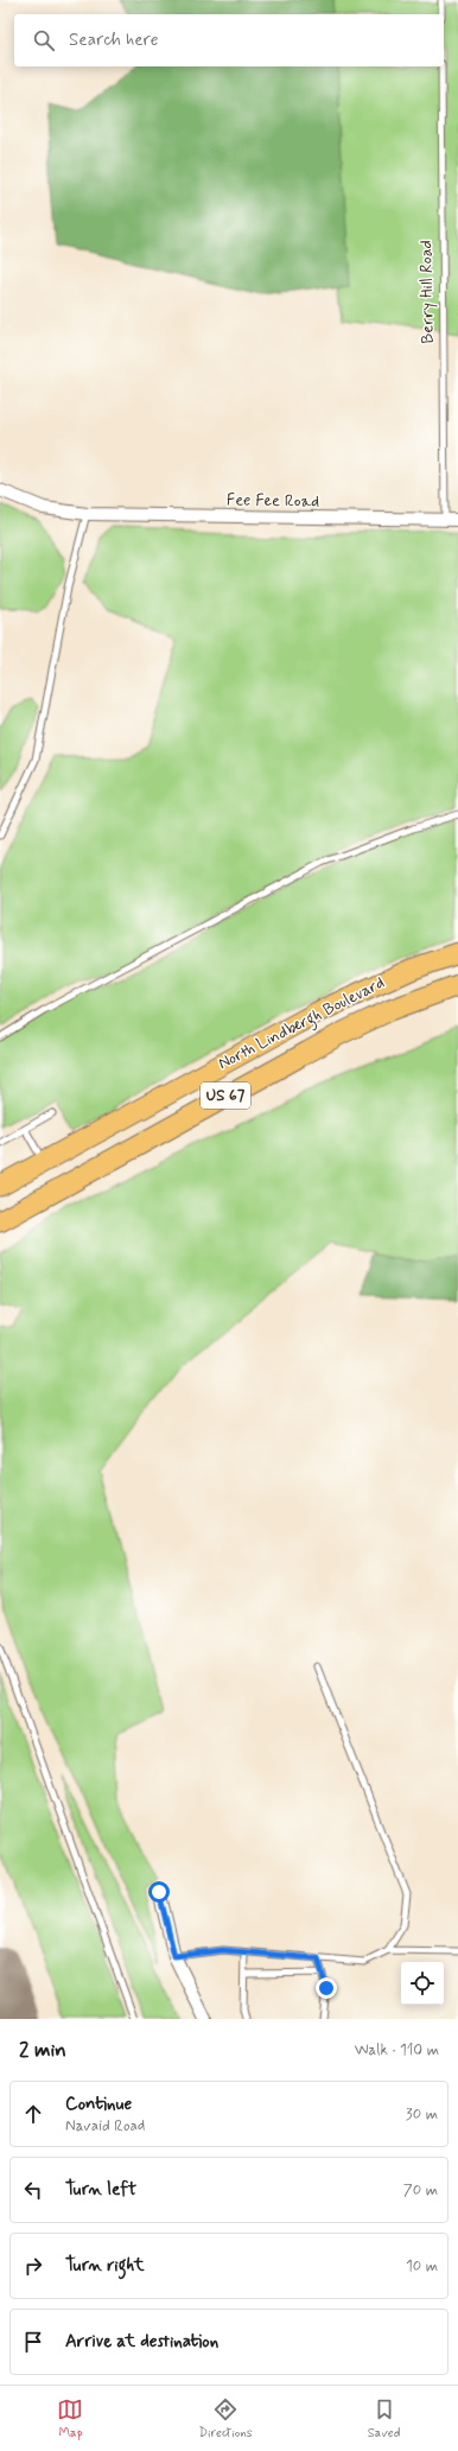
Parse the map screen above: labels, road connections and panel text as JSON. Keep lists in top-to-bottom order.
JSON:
{
  "streets": {
    "highway": ["North Lindbergh Boulevard", "US 67"],
    "street": ["Fee Fee Road"],
    "lane": ["Berry Hill Road"]
  },
  "crossings": [
    ["Berry Hill Road", "Fee Fee Road"]
  ],
  "page": {
    "search": "Search here",
    "heading": ["2 min", "Walk · 110 m"],
    "list": [
      ["Continue", "Navaid Road", "30 m"],
      ["Turn left", "70 m"],
      ["Turn right", "10 m"],
      "Arrive at destination"
    ],
    "nav": ["Map", "Directions", "Saved"]
  }
}
